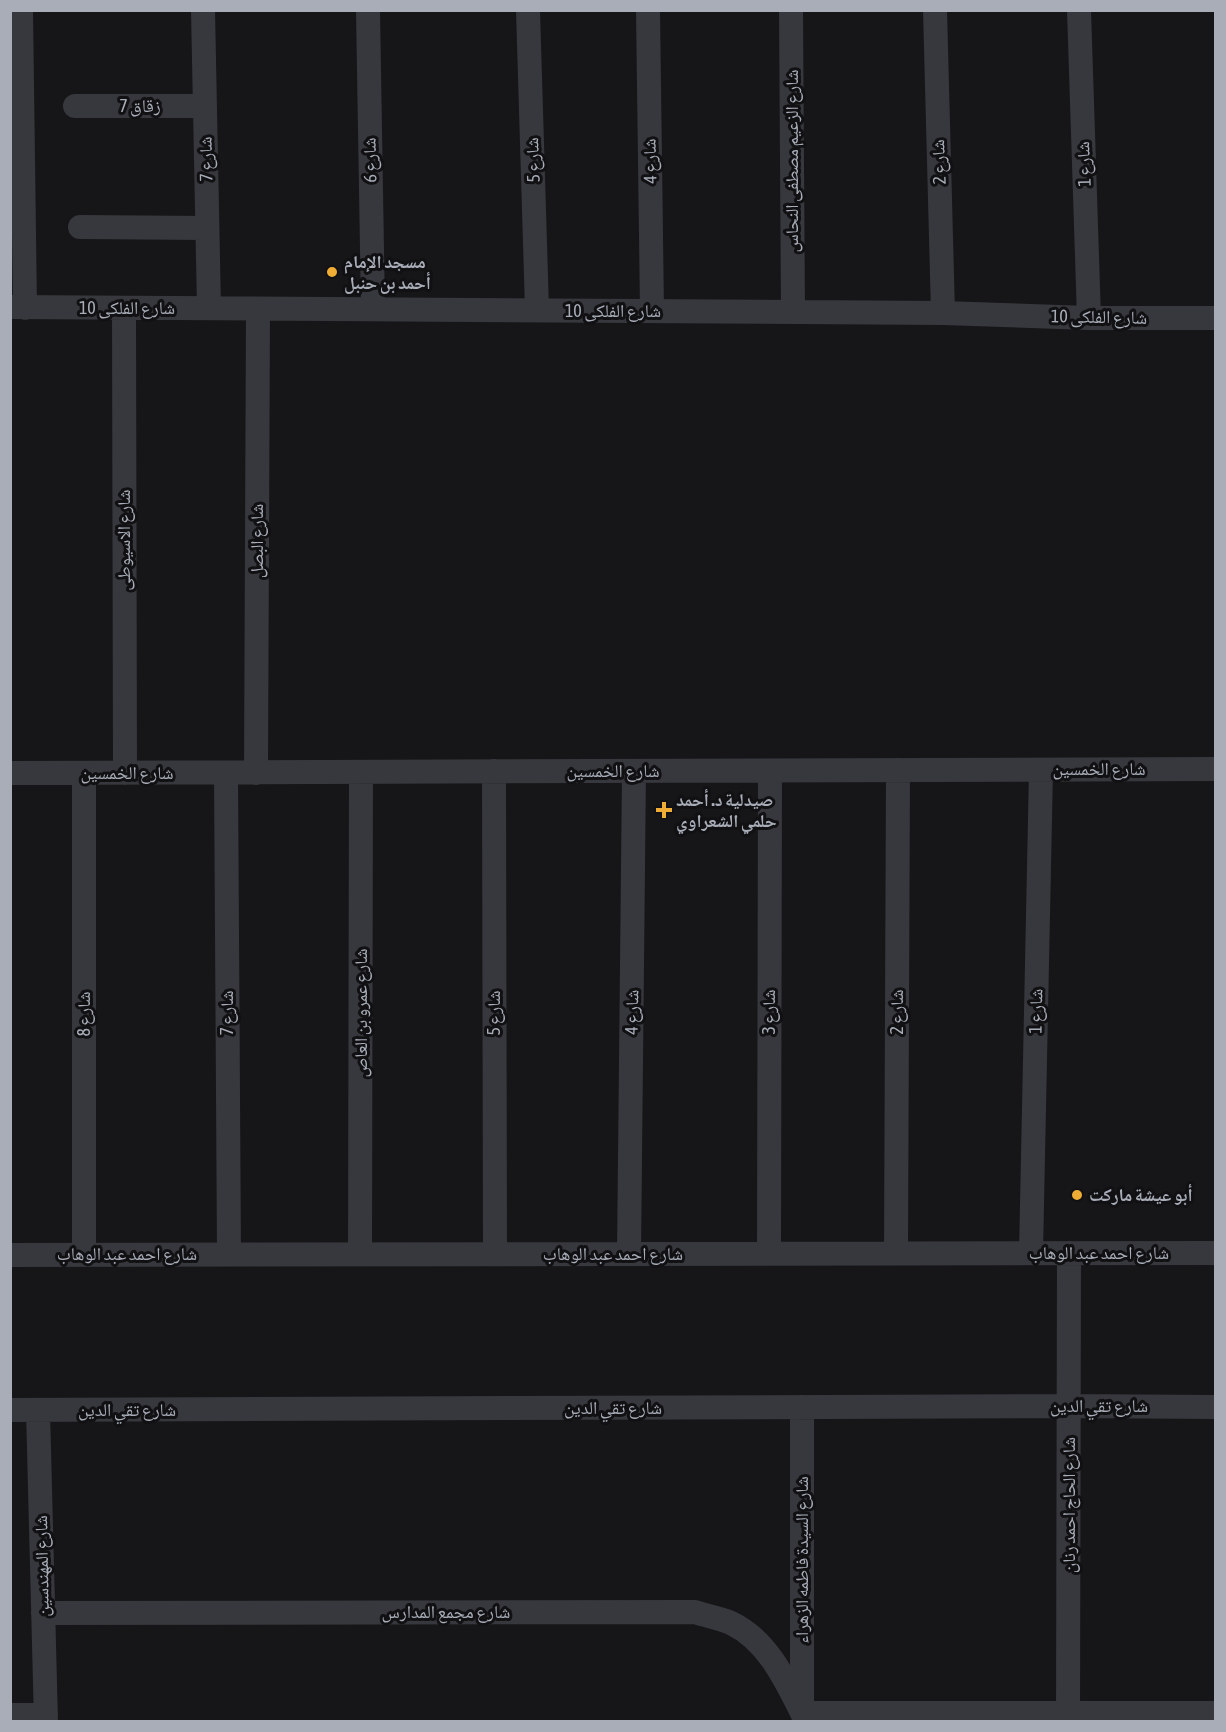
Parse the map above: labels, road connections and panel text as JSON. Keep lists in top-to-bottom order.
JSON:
{
  "streets": {
    "street": [
      "زقاق 7",
      "شارع 7",
      "شارع 6",
      "شارع 5",
      "شارع 4",
      "شارع الزعيم مصطفى النحاس",
      "شارع 2",
      "شارع 1",
      "شارع الفلكى 10",
      "شارع الاسيوطى",
      "شارع البصل",
      "شارع الخمسين",
      "شارع 3",
      "شارع عمرو بن العاص",
      "شارع 8",
      "شارع احمد عبد الوهاب",
      "شارع تقي الدين",
      "شارع الحاج احمد رنان",
      "شارع السيدة فاطمه الزهراء",
      "شارع المهندسين",
      "شارع مجمع المدارس"
    ]
  },
  "crossings": [
    ["زقاق 7", "شارع 7"],
    ["شارع 7", "شارع الفلكى 10"],
    ["شارع 7", "شارع الخمسين"],
    ["شارع 7", "شارع احمد عبد الوهاب"],
    ["شارع 6", "شارع الفلكى 10"],
    ["شارع 5", "شارع الفلكى 10"],
    ["شارع 5", "شارع الخمسين"],
    ["شارع 5", "شارع احمد عبد الوهاب"],
    ["شارع 4", "شارع الفلكى 10"],
    ["شارع 4", "شارع الخمسين"],
    ["شارع 4", "شارع احمد عبد الوهاب"],
    ["شارع الزعيم مصطفى النحاس", "شارع الفلكى 10"],
    ["شارع 2", "شارع الفلكى 10"],
    ["شارع 2", "شارع الخمسين"],
    ["شارع 2", "شارع احمد عبد الوهاب"],
    ["شارع 1", "شارع الفلكى 10"],
    ["شارع 1", "شارع الخمسين"],
    ["شارع 1", "شارع احمد عبد الوهاب"],
    ["شارع الفلكى 10", "شارع الاسيوطى"],
    ["شارع الفلكى 10", "شارع البصل"],
    ["شارع الاسيوطى", "شارع الخمسين"],
    ["شارع البصل", "شارع الخمسين"],
    ["شارع الخمسين", "شارع 3"],
    ["شارع الخمسين", "شارع عمرو بن العاص"],
    ["شارع الخمسين", "شارع 8"],
    ["شارع 3", "شارع احمد عبد الوهاب"],
    ["شارع عمرو بن العاص", "شارع احمد عبد الوهاب"],
    ["شارع 8", "شارع احمد عبد الوهاب"],
    ["شارع احمد عبد الوهاب", "شارع الحاج احمد رنان"],
    ["شارع تقي الدين", "شارع الحاج احمد رنان"],
    ["شارع تقي الدين", "شارع السيدة فاطمه الزهراء"],
    ["شارع تقي الدين", "شارع المهندسين"],
    ["شارع السيدة فاطمه الزهراء", "شارع مجمع المدارس"],
    ["شارع المهندسين", "شارع مجمع المدارس"]
  ],
  "places": {
    "other": ["مسجد الإمام أحمد بن حنبل", "أبو عيشة ماركت"],
    "health": ["صيدلية د. أحمد حلمي الشعراوي"]
  }
}
